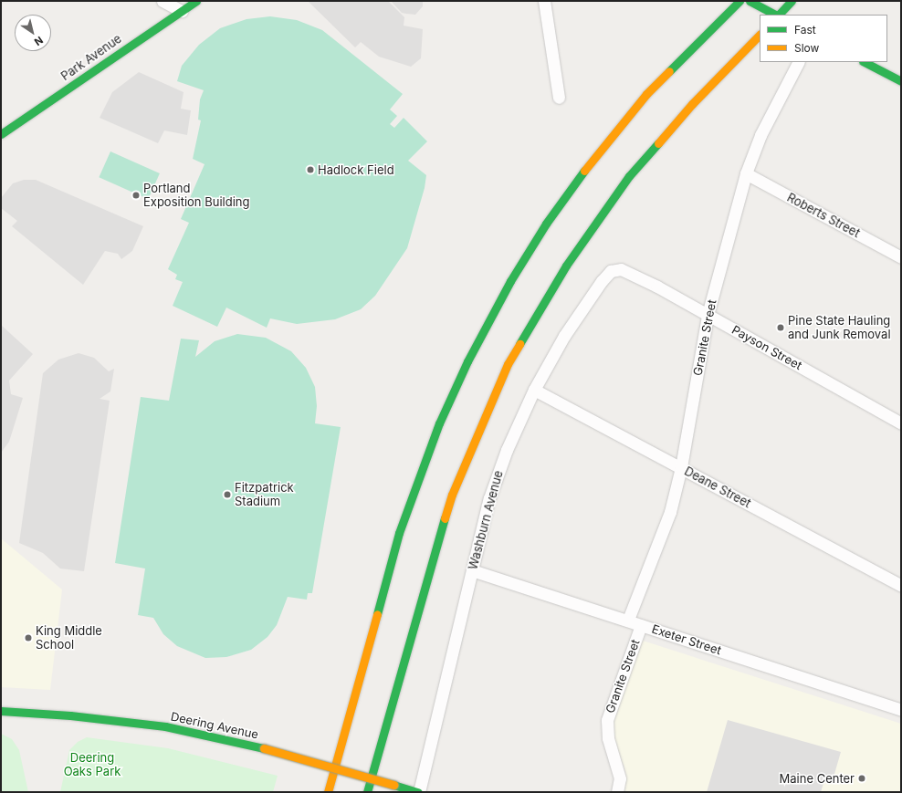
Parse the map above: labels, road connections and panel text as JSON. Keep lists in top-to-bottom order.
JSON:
{
  "streets": {
    "main road": ["Park Avenue", "Deering Avenue"],
    "street": [
      "Roberts Street",
      "Granite Street",
      "Payson Street",
      "Deane Street",
      "Washburn Avenue",
      "Exeter Street"
    ]
  },
  "crossings": [
    ["Roberts Street", "Granite Street"],
    ["Granite Street", "Payson Street"],
    ["Granite Street", "Deane Street"],
    ["Granite Street", "Exeter Street"],
    ["Payson Street", "Washburn Avenue"],
    ["Deane Street", "Washburn Avenue"],
    ["Washburn Avenue", "Exeter Street"],
    ["Washburn Avenue", "Deering Avenue"]
  ],
  "parks": ["Deering Oaks Park"],
  "places": [
    "Hadlock Field",
    "Portland Exposition Building",
    "Pine State Hauling and Junk Removal",
    "Fitzpatrick Stadium",
    "King Middle School",
    "Maine Center"
  ],
  "legend": ["Fast", "Slow"],
  "north": "bottom right"
}
